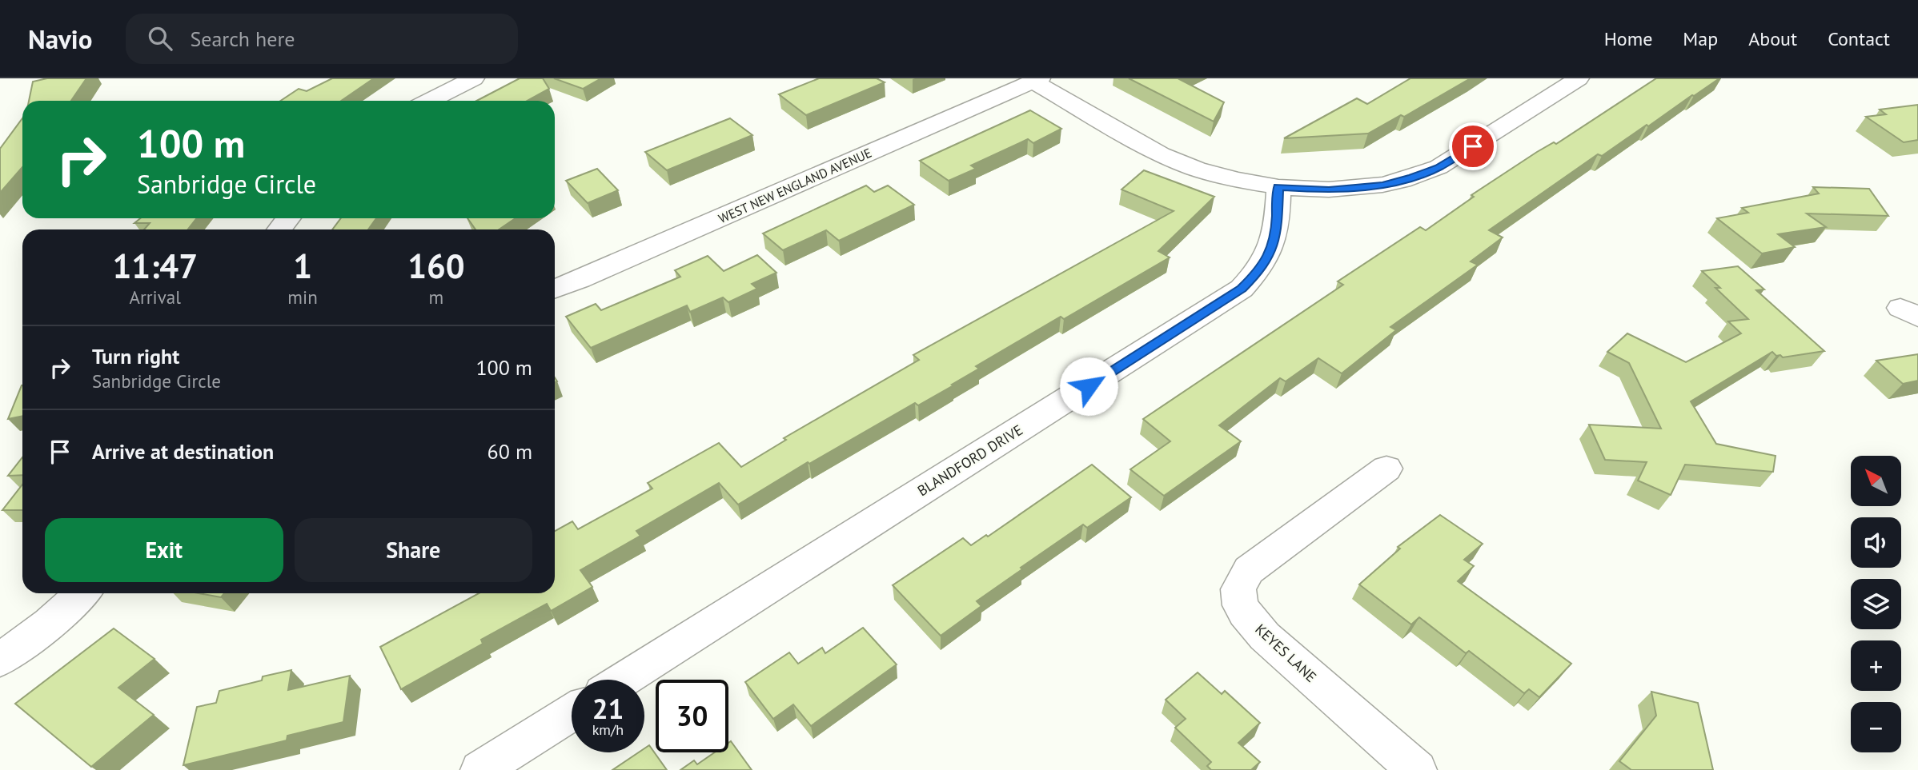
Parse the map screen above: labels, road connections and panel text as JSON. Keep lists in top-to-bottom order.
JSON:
{
  "streets": {
    "street": ["WEST NEW ENGLAND AVENUE", "BLANDFORD DRIVE", "KEYES LANE"]
  },
  "north": "top left",
  "page": {
    "header": "Navio",
    "search": "Search here",
    "nav": [
      "Home",
      "Map",
      "About",
      "Contact"
    ],
    "turn": ["100 m", "Sanbridge Circle"],
    "eta": [
      "11:47",
      "Arrival",
      "1",
      "min",
      "160",
      "m"
    ],
    "list": [
      {
        "name": "Turn right",
        "note": "Sanbridge Circle",
        "value": "100 m"
      },
      {
        "name": "Arrive at destination",
        "value": "60 m"
      }
    ],
    "map_buttons": ["+", "−"],
    "buttons": ["Exit", "Share"],
    "speed": "21 km/h",
    "limit": "30"
  }
}
